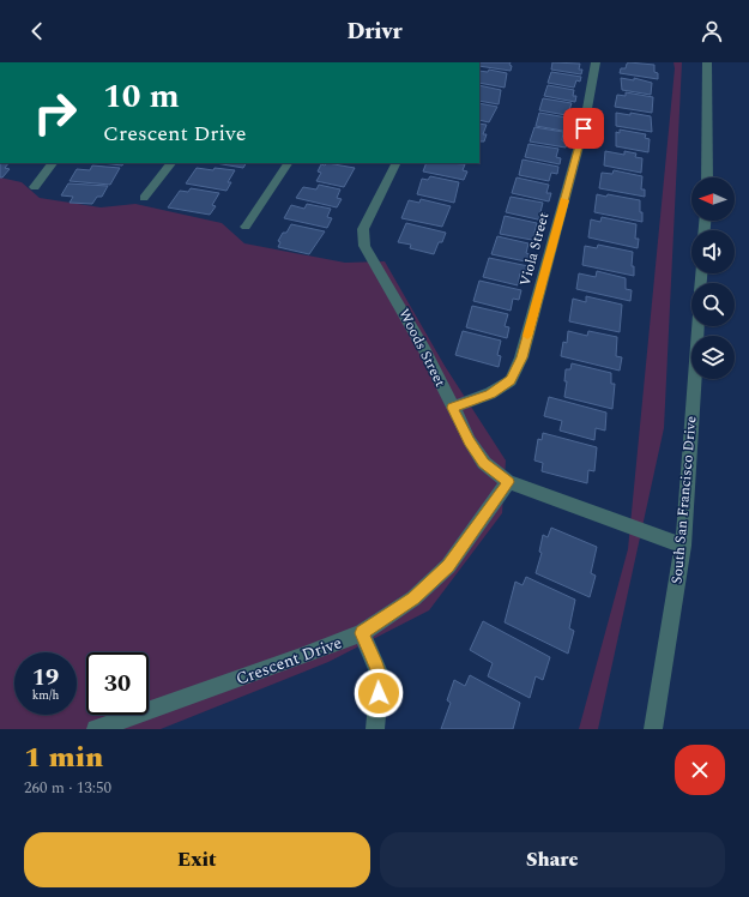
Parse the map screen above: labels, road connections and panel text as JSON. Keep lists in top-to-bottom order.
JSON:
{
  "streets": {
    "street": [
      "Viola Street",
      "Woods Street",
      "South San Francisco Drive",
      "Crescent Drive"
    ]
  },
  "crossings": [
    ["Viola Street", "Woods Street"],
    ["Woods Street", "South San Francisco Drive"],
    ["Woods Street", "Crescent Drive"]
  ],
  "north": "left",
  "page": {
    "header": "Drivr",
    "turn": ["10 m", "Crescent Drive"],
    "speed": "19 km/h",
    "limit": "30",
    "heading": ["1 min", "260 m · 13:50"],
    "buttons": ["Exit", "Share"]
  }
}
